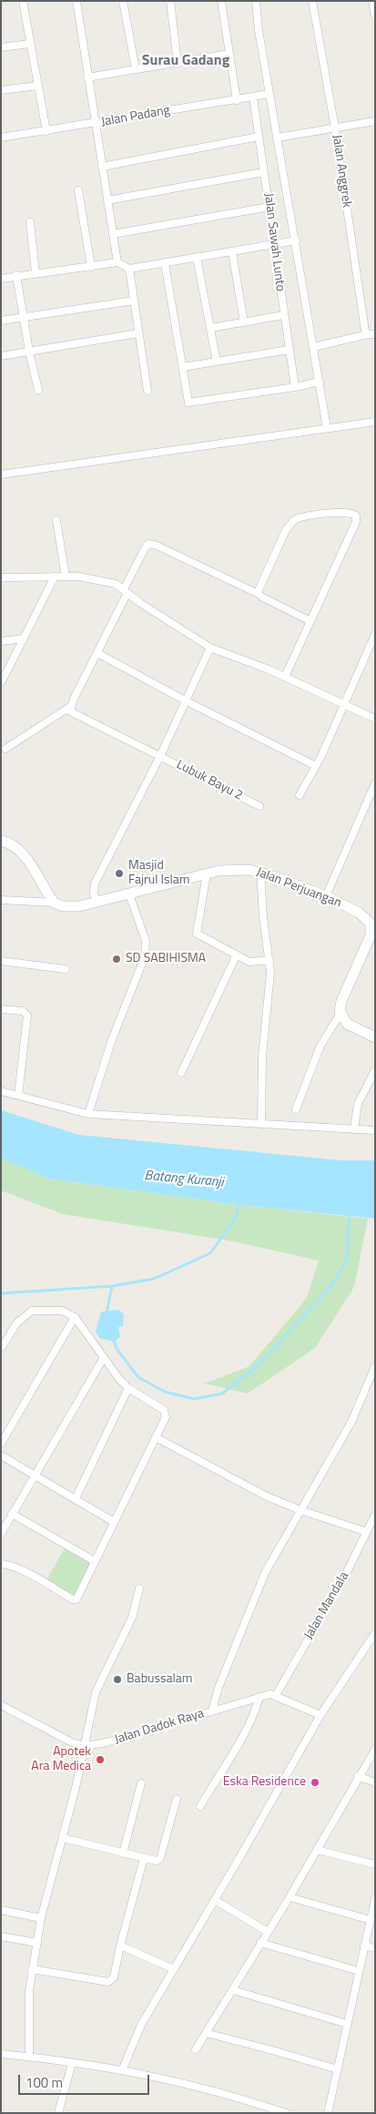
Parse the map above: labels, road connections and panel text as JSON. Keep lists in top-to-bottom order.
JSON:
{
  "streets": {
    "street": [
      "Jalan Padang",
      "Jalan Anggrek",
      "Jalan Sawah Lunto",
      "Lubuk Bayu 2",
      "Jalan Perjuangan",
      "Jalan Mandala",
      "Jalan Dadok Raya"
    ]
  },
  "crossings": [
    ["Jalan Padang", "Jalan Sawah Lunto"],
    ["Jalan Mandala", "Jalan Dadok Raya"]
  ],
  "districts": ["Surau Gadang"],
  "water": ["Batang Kuranji"],
  "places": [
    "Masjid Fajrul Islam",
    "SD SABIHISMA",
    "Babussalam",
    "Apotek Ara Medica",
    "Eska Residence"
  ],
  "scale_bar": "100 m"
}
